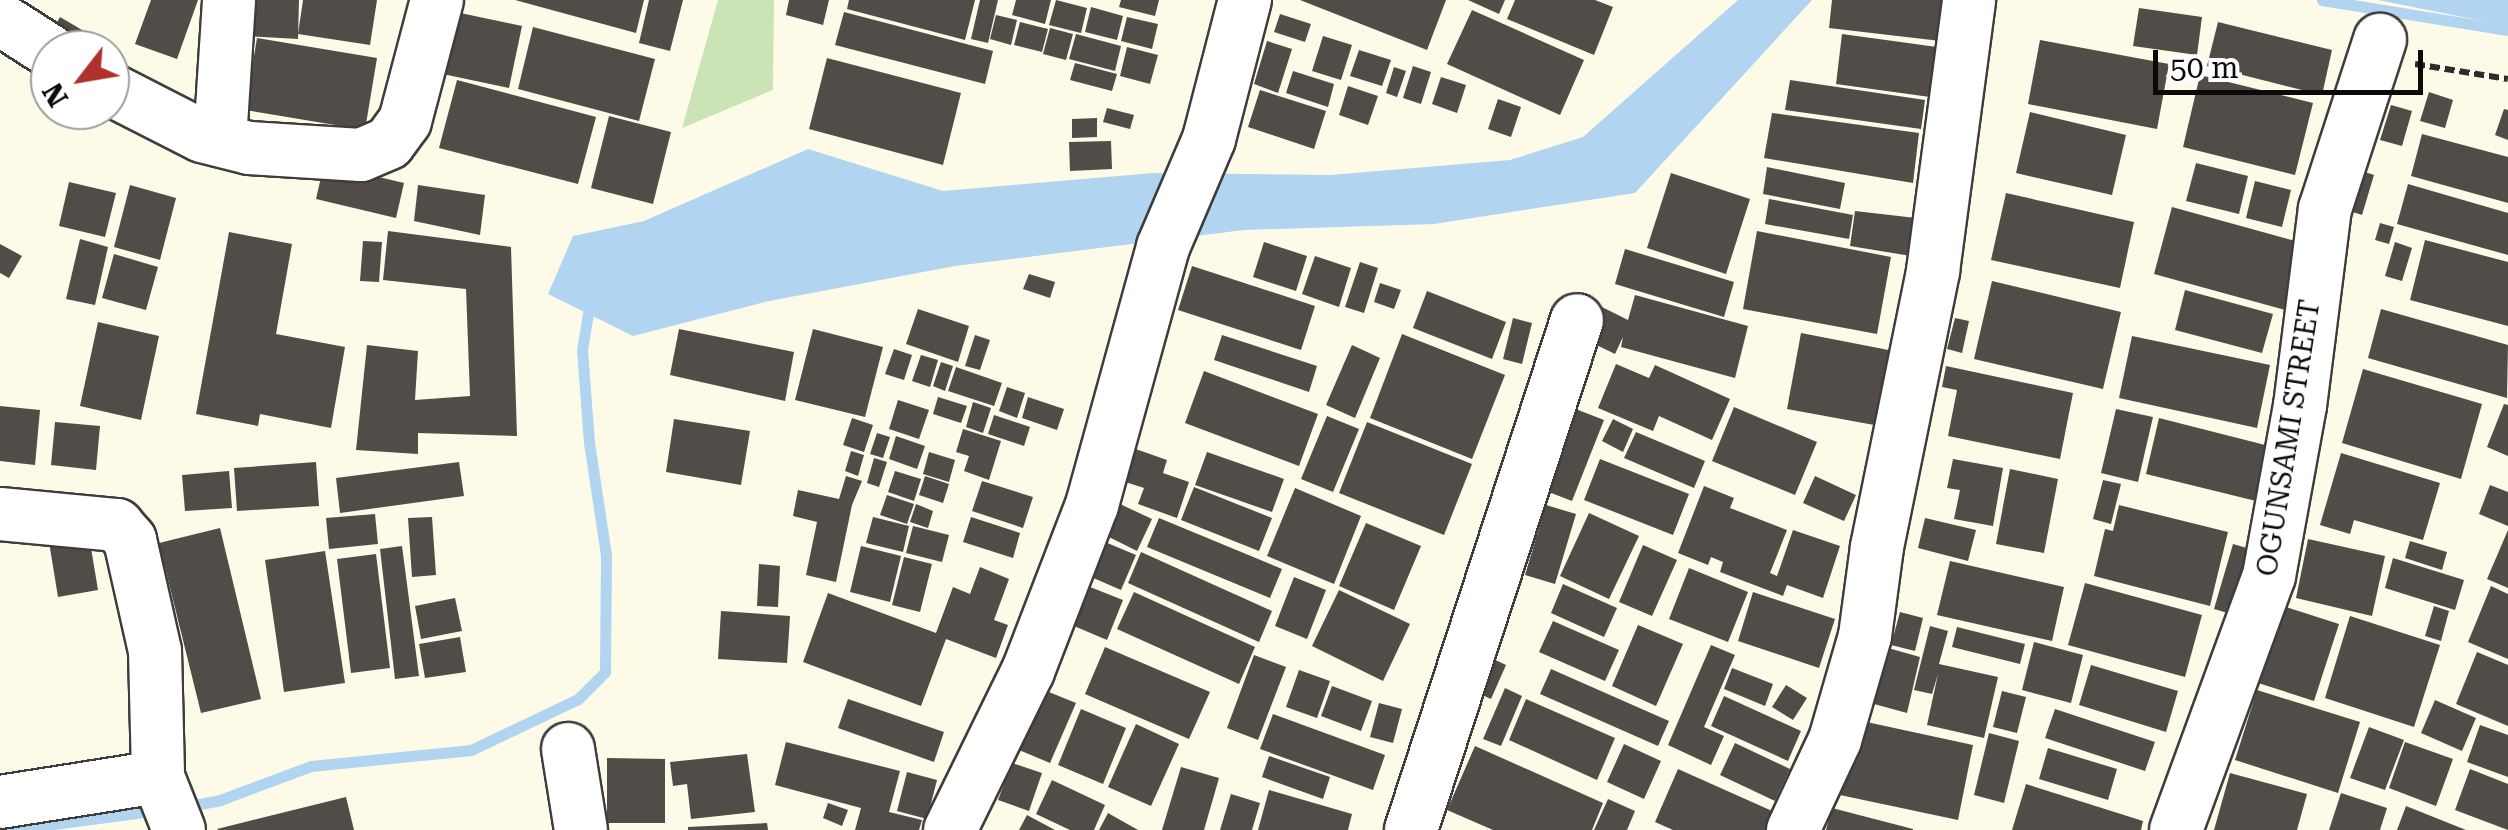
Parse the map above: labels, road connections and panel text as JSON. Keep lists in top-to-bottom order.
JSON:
{
  "streets": {
    "street": ["OGUNSAMI STREET"]
  },
  "scale_bar": "50 m",
  "north": "bottom left"
}
